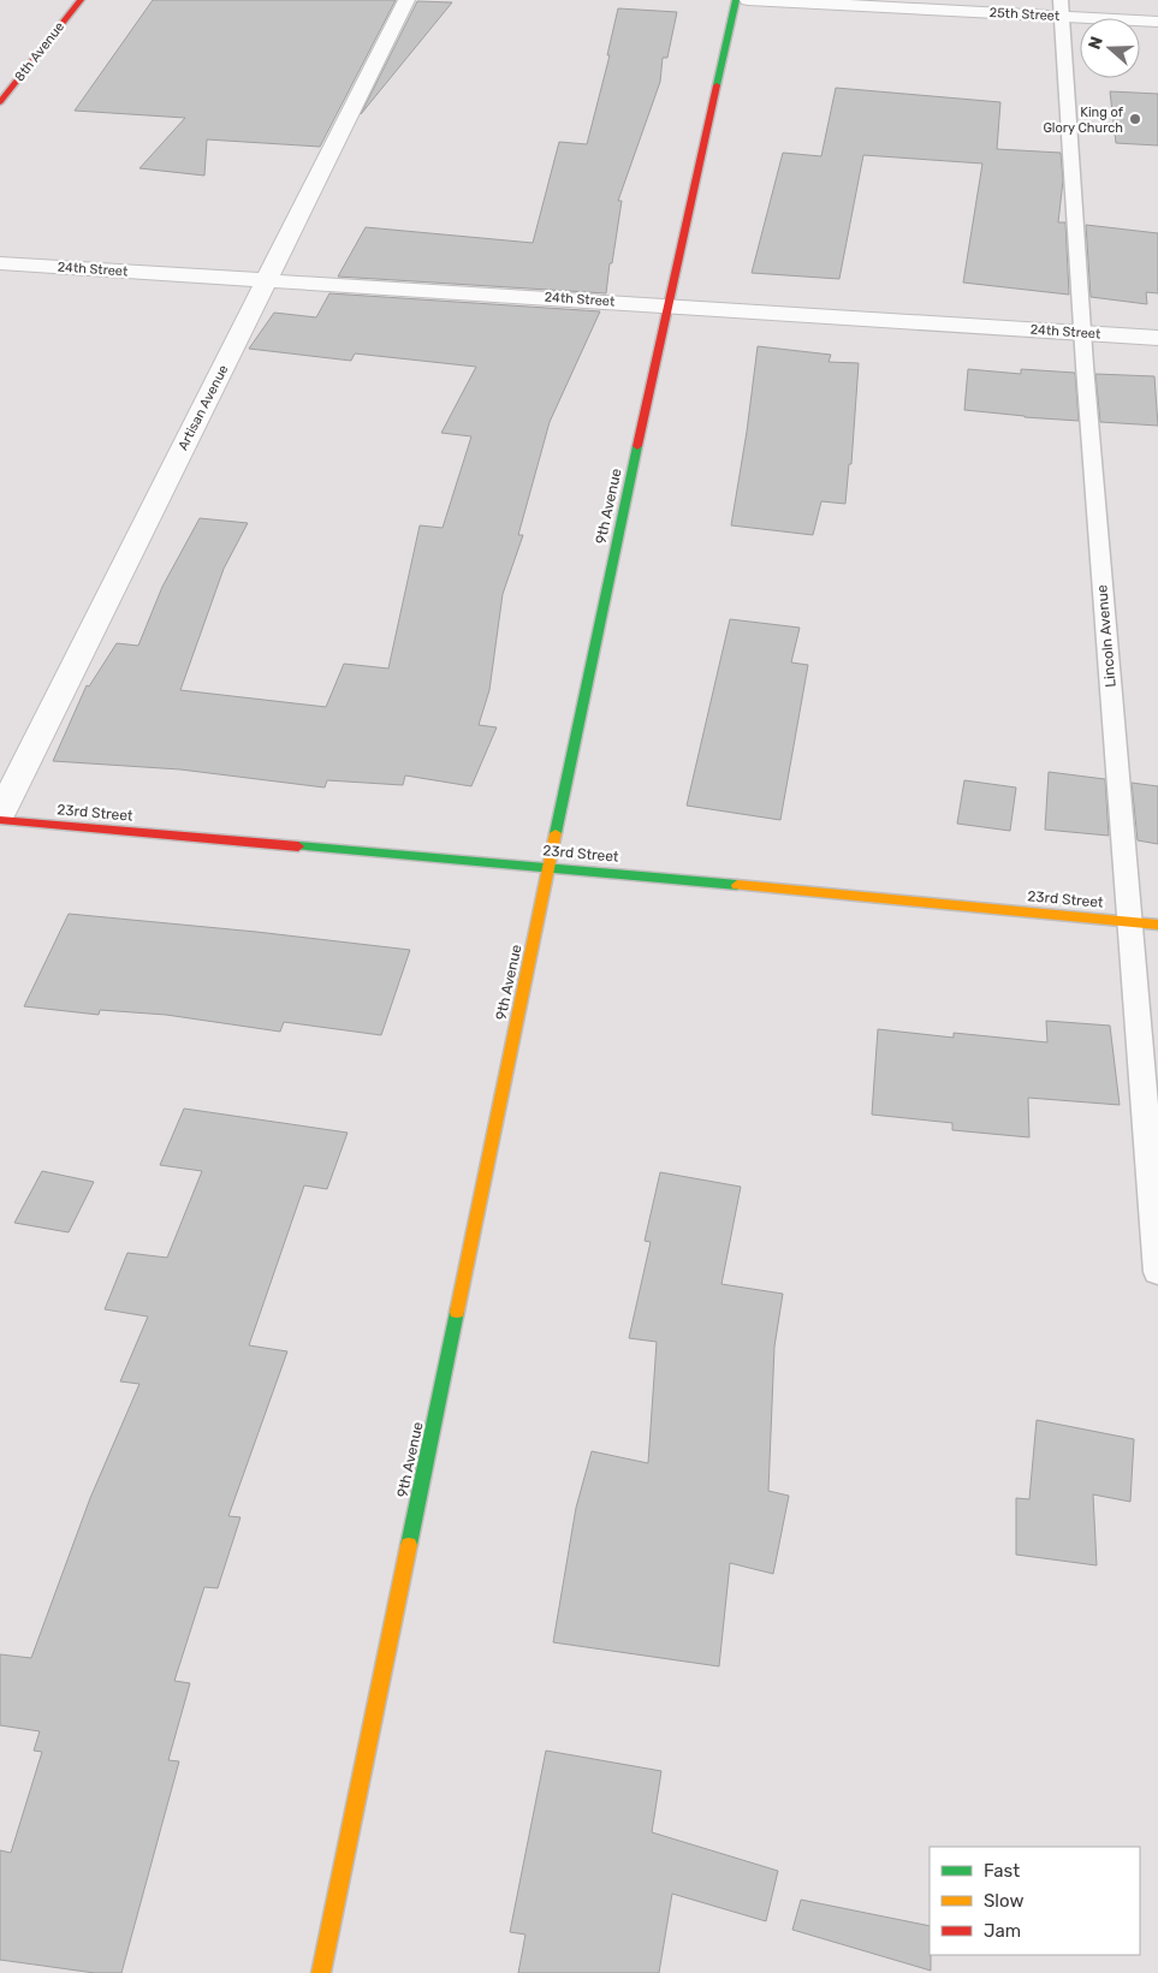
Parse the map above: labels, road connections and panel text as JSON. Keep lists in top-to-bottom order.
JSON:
{
  "streets": {
    "street": [
      "25th Street",
      "8th Avenue",
      "24th Street",
      "Artisan Avenue",
      "9th Avenue",
      "23rd Street"
    ],
    "lane": ["Lincoln Avenue"]
  },
  "crossings": [
    ["25th Street", "Lincoln Avenue"],
    ["24th Street", "Artisan Avenue"],
    ["24th Street", "9th Avenue"],
    ["24th Street", "Lincoln Avenue"],
    ["9th Avenue", "23rd Street"],
    ["Lincoln Avenue", "23rd Street"]
  ],
  "places": ["King of Glory Church"],
  "legend": ["Fast", "Slow", "Jam"],
  "north": "left"
}
